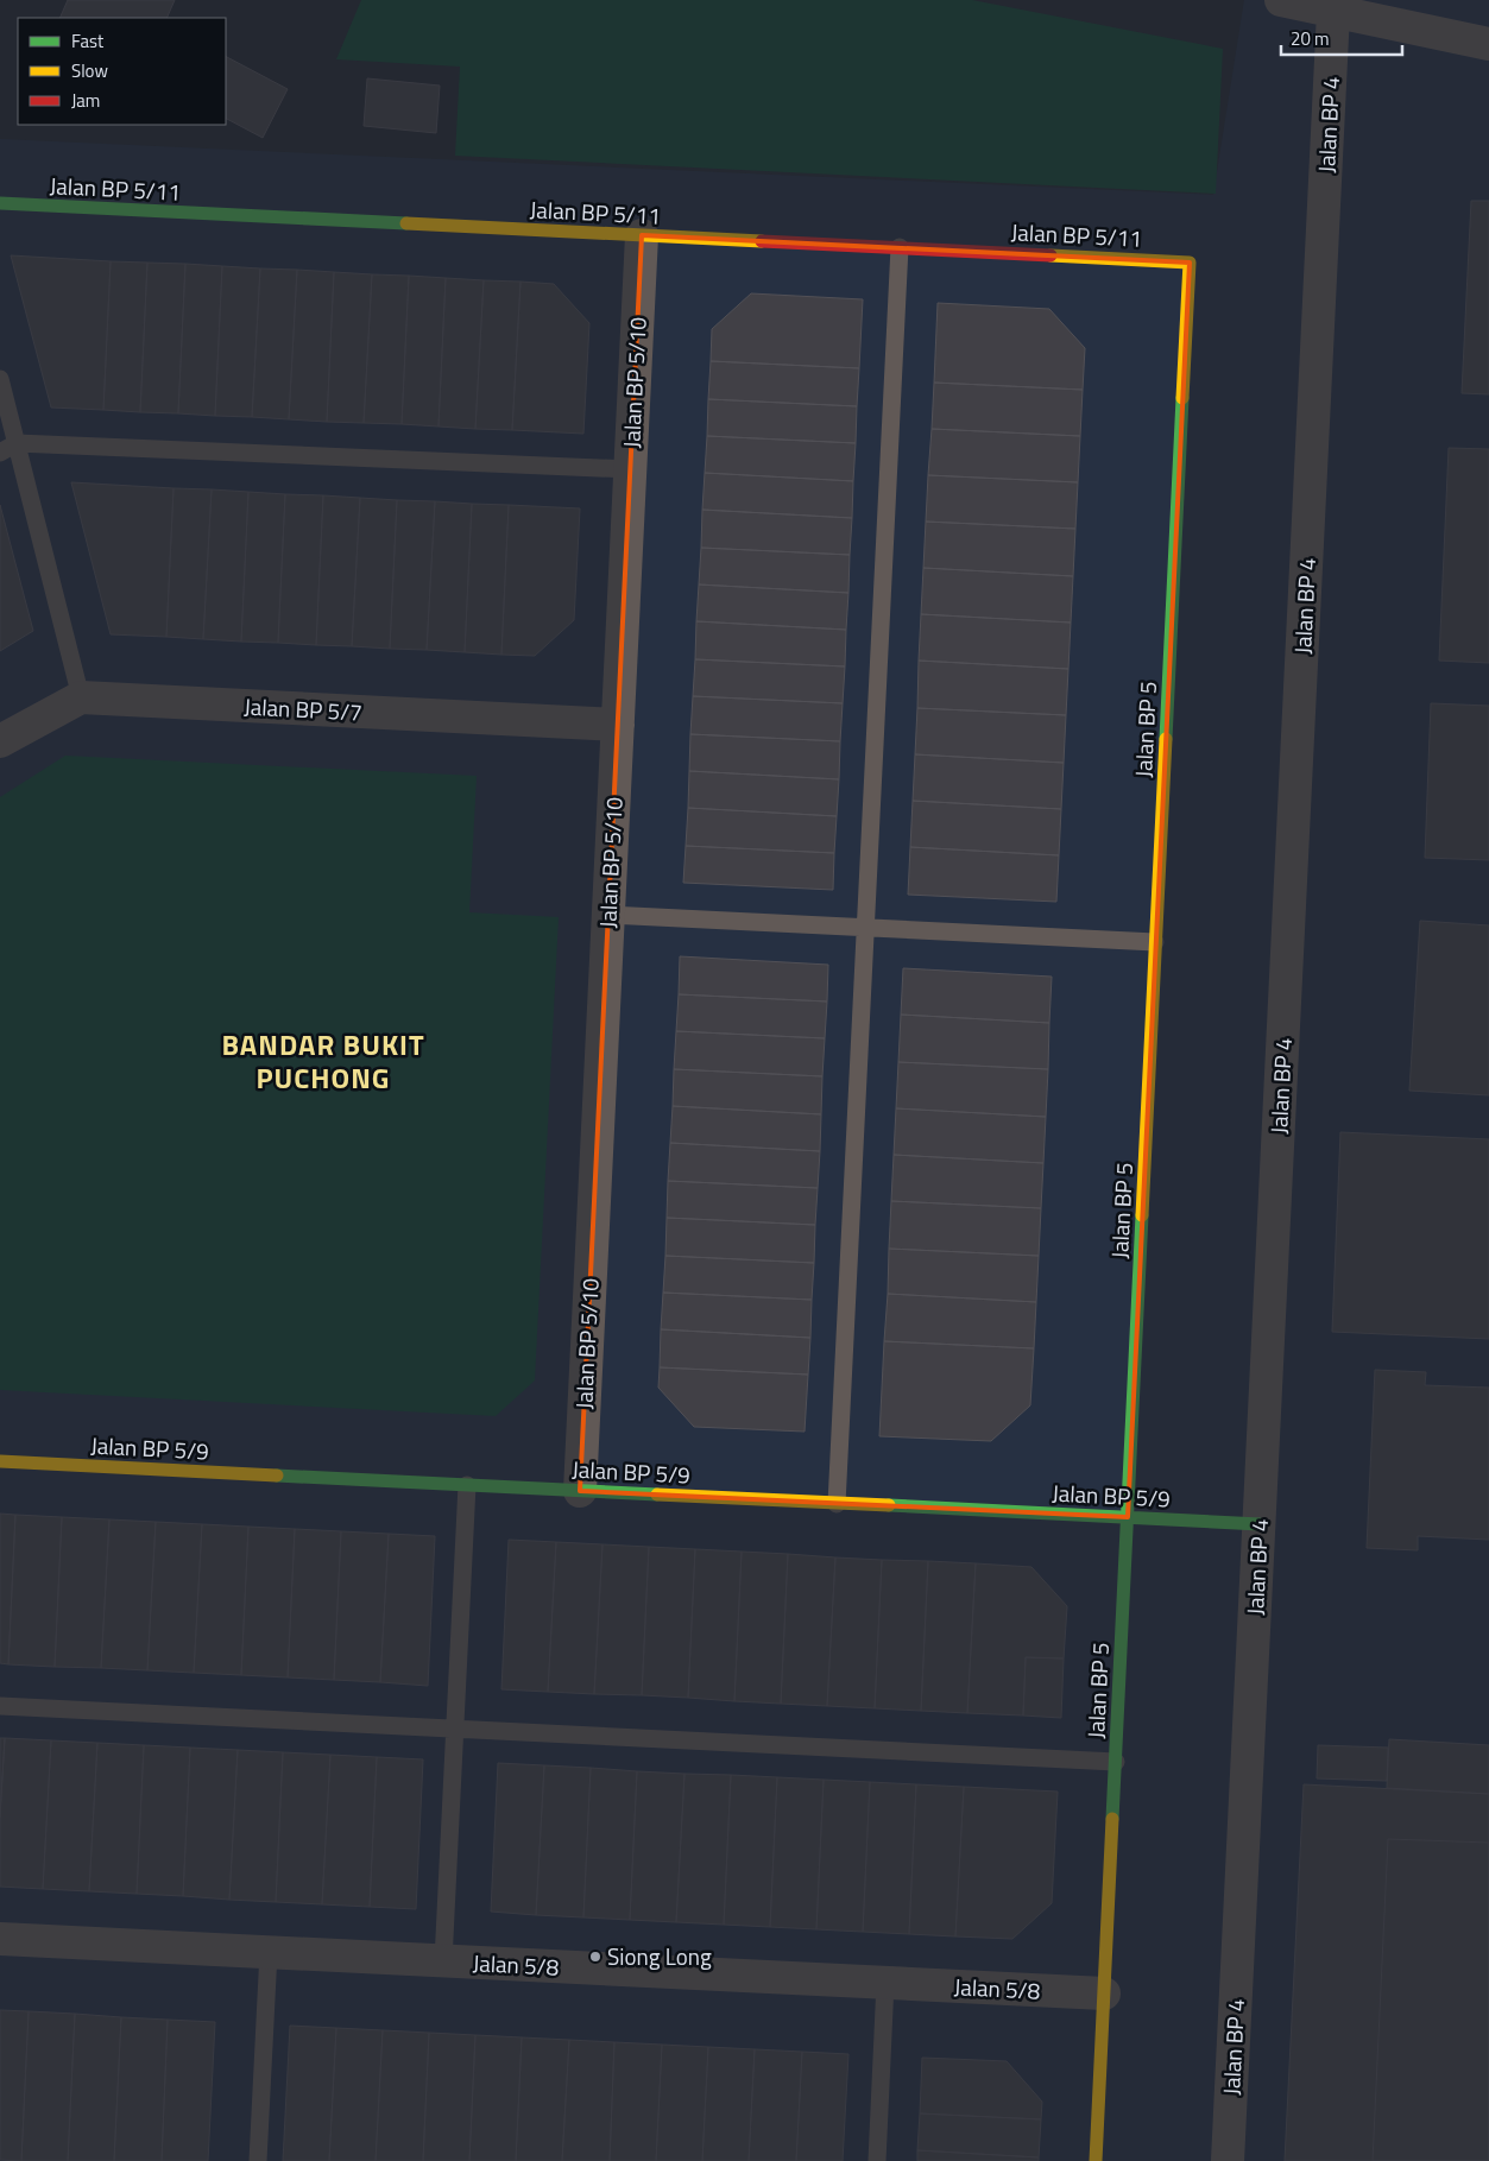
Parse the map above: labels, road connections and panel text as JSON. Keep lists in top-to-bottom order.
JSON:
{
  "streets": {
    "street": [
      "Jalan BP 4",
      "Jalan BP 5/11",
      "Jalan BP 5/10",
      "Jalan BP 5/7",
      "Jalan BP 5",
      "Jalan BP 5/9",
      "Jalan 5/8"
    ]
  },
  "crossings": [
    ["Jalan BP 4", "Jalan BP 5/9"],
    ["Jalan BP 5/11", "Jalan BP 5/10"],
    ["Jalan BP 5/11", "Jalan BP 5"],
    ["Jalan BP 5/10", "Jalan BP 5/7"],
    ["Jalan BP 5/10", "Jalan BP 5/9"],
    ["Jalan BP 5", "Jalan BP 5/9"],
    ["Jalan BP 5", "Jalan 5/8"]
  ],
  "districts": ["BANDAR BUKIT PUCHONG"],
  "places": ["Siong Long"],
  "legend": ["Fast", "Slow", "Jam"],
  "scale_bar": "20 m"
}
